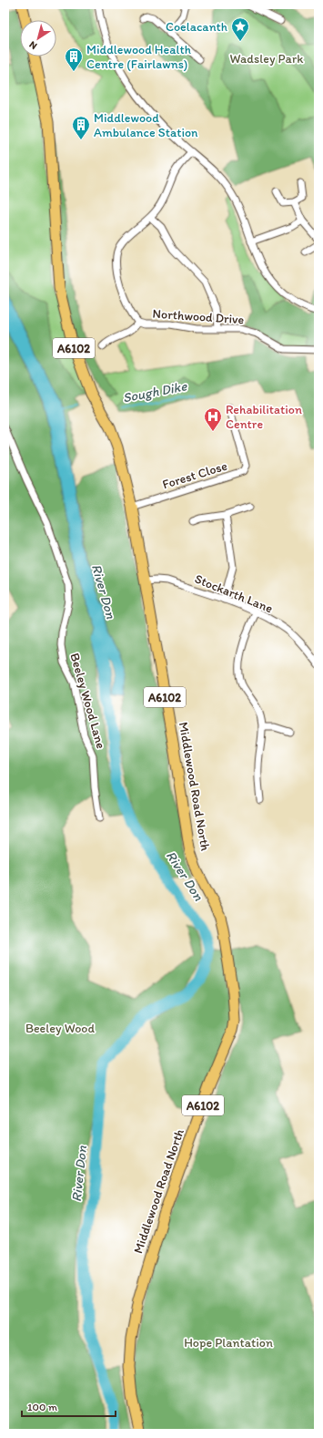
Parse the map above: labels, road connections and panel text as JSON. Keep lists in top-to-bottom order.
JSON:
{
  "streets": {
    "main road": ["A6102", "Middlewood Road North"],
    "street": [
      "Northwood Drive",
      "Forest Close",
      "Stockarth Lane",
      "Beeley Wood Lane"
    ]
  },
  "crossings": [
    ["Forest Close", "Middlewood Road North"],
    ["Stockarth Lane", "Middlewood Road North"]
  ],
  "water": ["Sough Dike", "River Don"],
  "parks": ["Wadsley Park", "Beeley Wood", "Hope Plantation"],
  "places": {
    "place": ["Coelacanth"],
    "building": ["Middlewood Health Centre (Fairlawns)", "Middlewood Ambulance Station"],
    "hospital": ["Rehabilitation Centre"]
  },
  "scale_bar": "100 m",
  "north": "bottom left"
}
